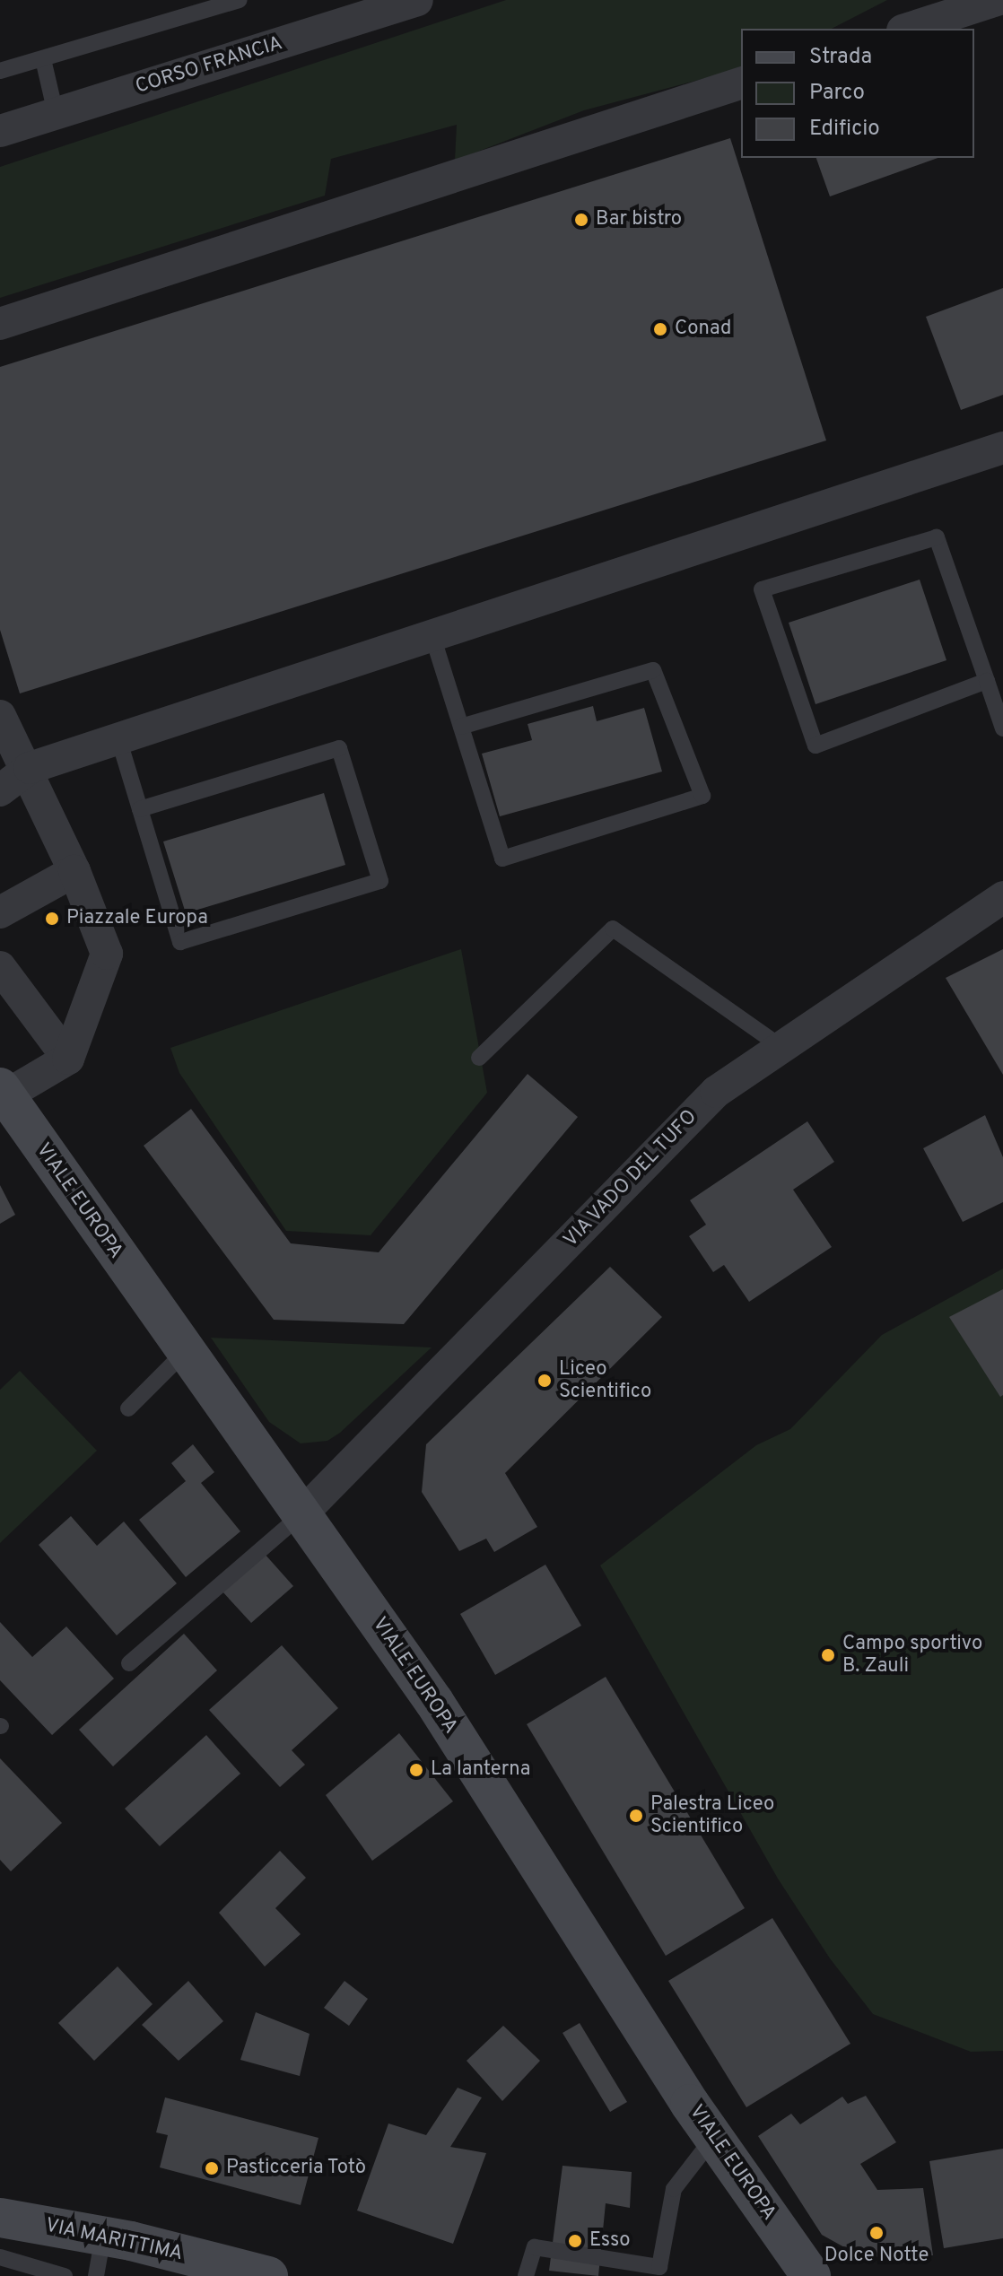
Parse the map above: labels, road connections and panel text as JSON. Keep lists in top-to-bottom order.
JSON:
{
  "streets": {
    "street": [
      "CORSO FRANCIA",
      "VIA VADO DEL TUFO",
      "VIALE EUROPA",
      "VIA MARITTIMA"
    ]
  },
  "crossings": [
    ["VIA VADO DEL TUFO", "VIALE EUROPA"]
  ],
  "places": [
    "Bar bistro",
    "Conad",
    "Piazzale Europa",
    "Liceo Scientifico",
    "Campo sportivo B. Zauli",
    "La lanterna",
    "Palestra Liceo Scientifico",
    "Pasticceria Totò",
    "Dolce Notte",
    "Esso"
  ],
  "legend": ["Strada", "Parco", "Edificio"]
}
